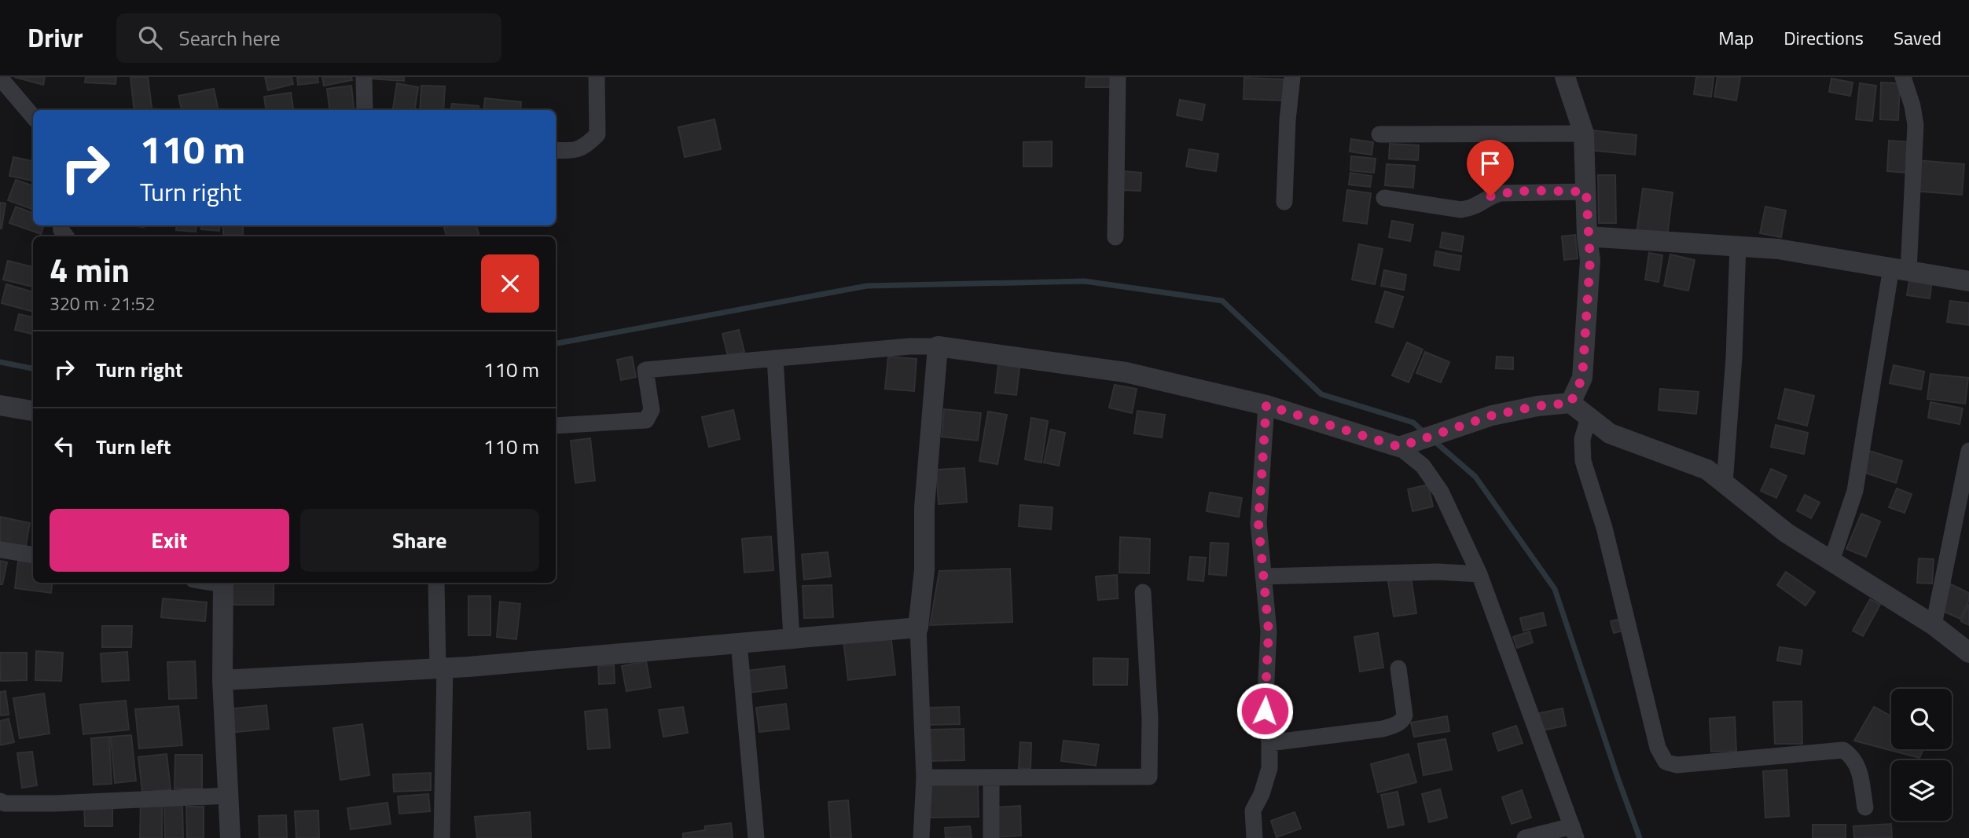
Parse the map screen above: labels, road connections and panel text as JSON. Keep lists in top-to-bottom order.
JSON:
{
  "page": {
    "header": "Drivr",
    "search": "Search here",
    "nav": ["Map", "Directions", "Saved"],
    "turn": ["110 m", "Turn right"],
    "heading": ["4 min", "320 m · 21:52"],
    "list": [
      {
        "name": "Turn right",
        "value": "110 m"
      },
      {
        "name": "Turn left",
        "value": "110 m"
      }
    ],
    "buttons": ["Exit", "Share"]
  }
}
